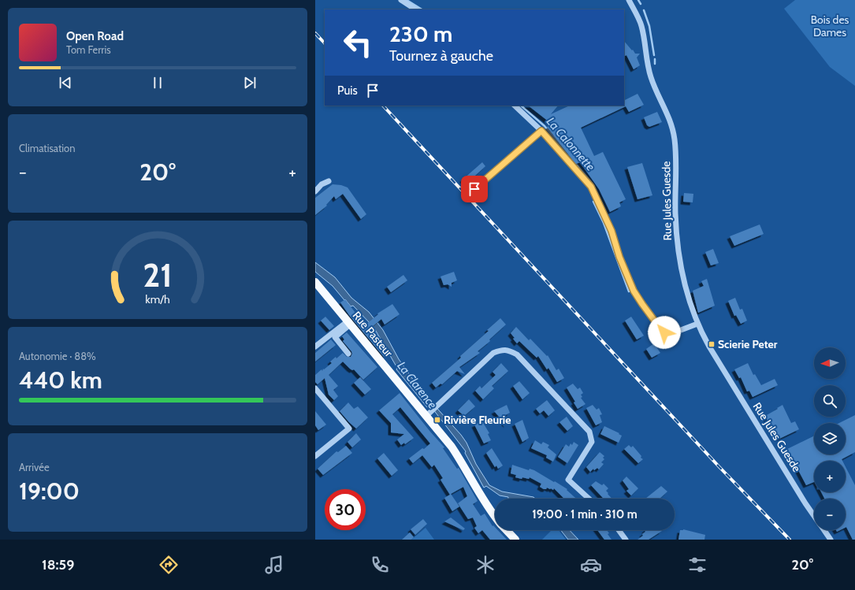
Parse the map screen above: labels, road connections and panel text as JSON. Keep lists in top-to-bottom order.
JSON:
{
  "streets": {
    "main road": ["Rue Pasteur"],
    "street": ["Rue Jules Guesde"]
  },
  "water": ["La Calonnette", "La Clarence"],
  "parks": ["Bois des Dames"],
  "places": {
    "transit": ["Scierie Peter", "Rivière Fleurie"]
  },
  "north": "left",
  "page": {
    "turn": ["230 m", "Tournez à gauche"],
    "song": ["Open Road", "Tom Ferris"],
    "then": "Puis",
    "tile": [
      "Climatisation",
      ["Autonomie · 88%", "440 km"],
      ["Arrivée", "19:00"]
    ],
    "heat": ["−", "20°", "+"],
    "map_buttons": ["+", "−"],
    "limit": "30",
    "trip": "19:00 · 1 min · 310 m",
    "tabs": ["18:59", "20°"],
    "gauge": ["21", "km/h"]
  }
}
